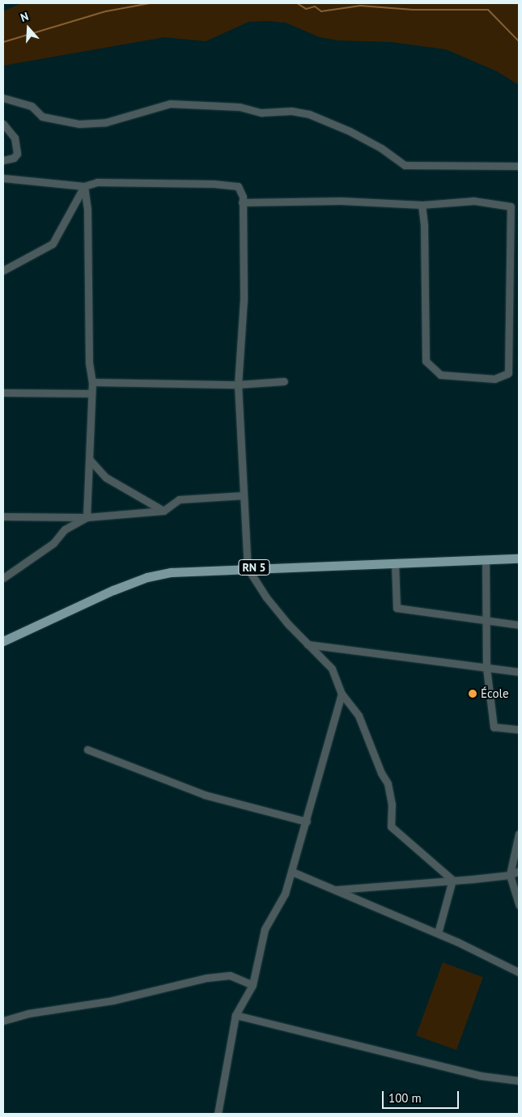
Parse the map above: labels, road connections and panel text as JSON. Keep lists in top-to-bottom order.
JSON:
{
  "streets": {
    "main road": ["RN 5"]
  },
  "places": ["École"],
  "scale_bar": "100 m",
  "north": "top"
}
